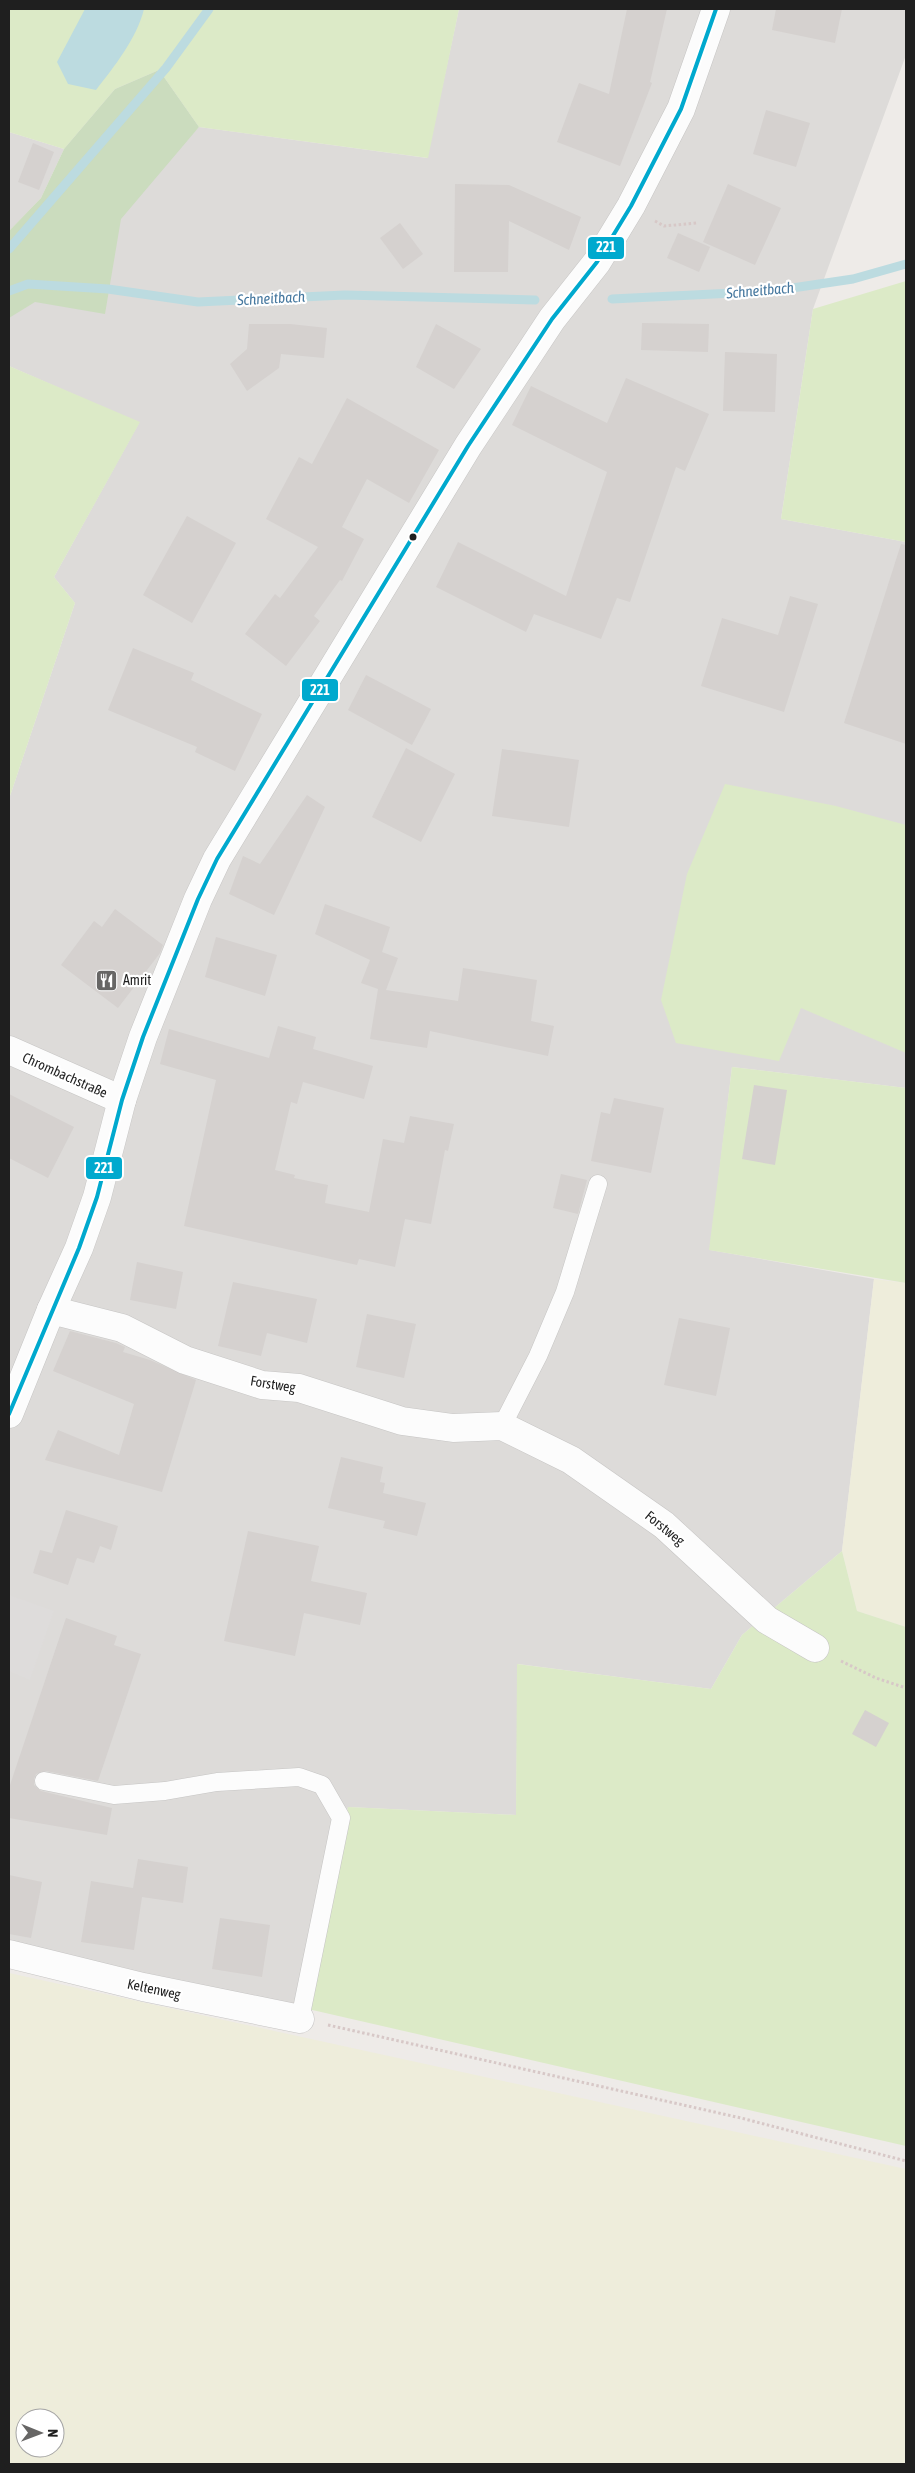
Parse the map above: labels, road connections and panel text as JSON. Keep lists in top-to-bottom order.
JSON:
{
  "streets": {
    "street": ["Chrombachstraße", "Forstweg", "Keltenweg"]
  },
  "water": ["Schneitbach"],
  "places": {
    "restaurant": ["Amrit"]
  },
  "lines": ["transit line 221"],
  "north": "right"
}
